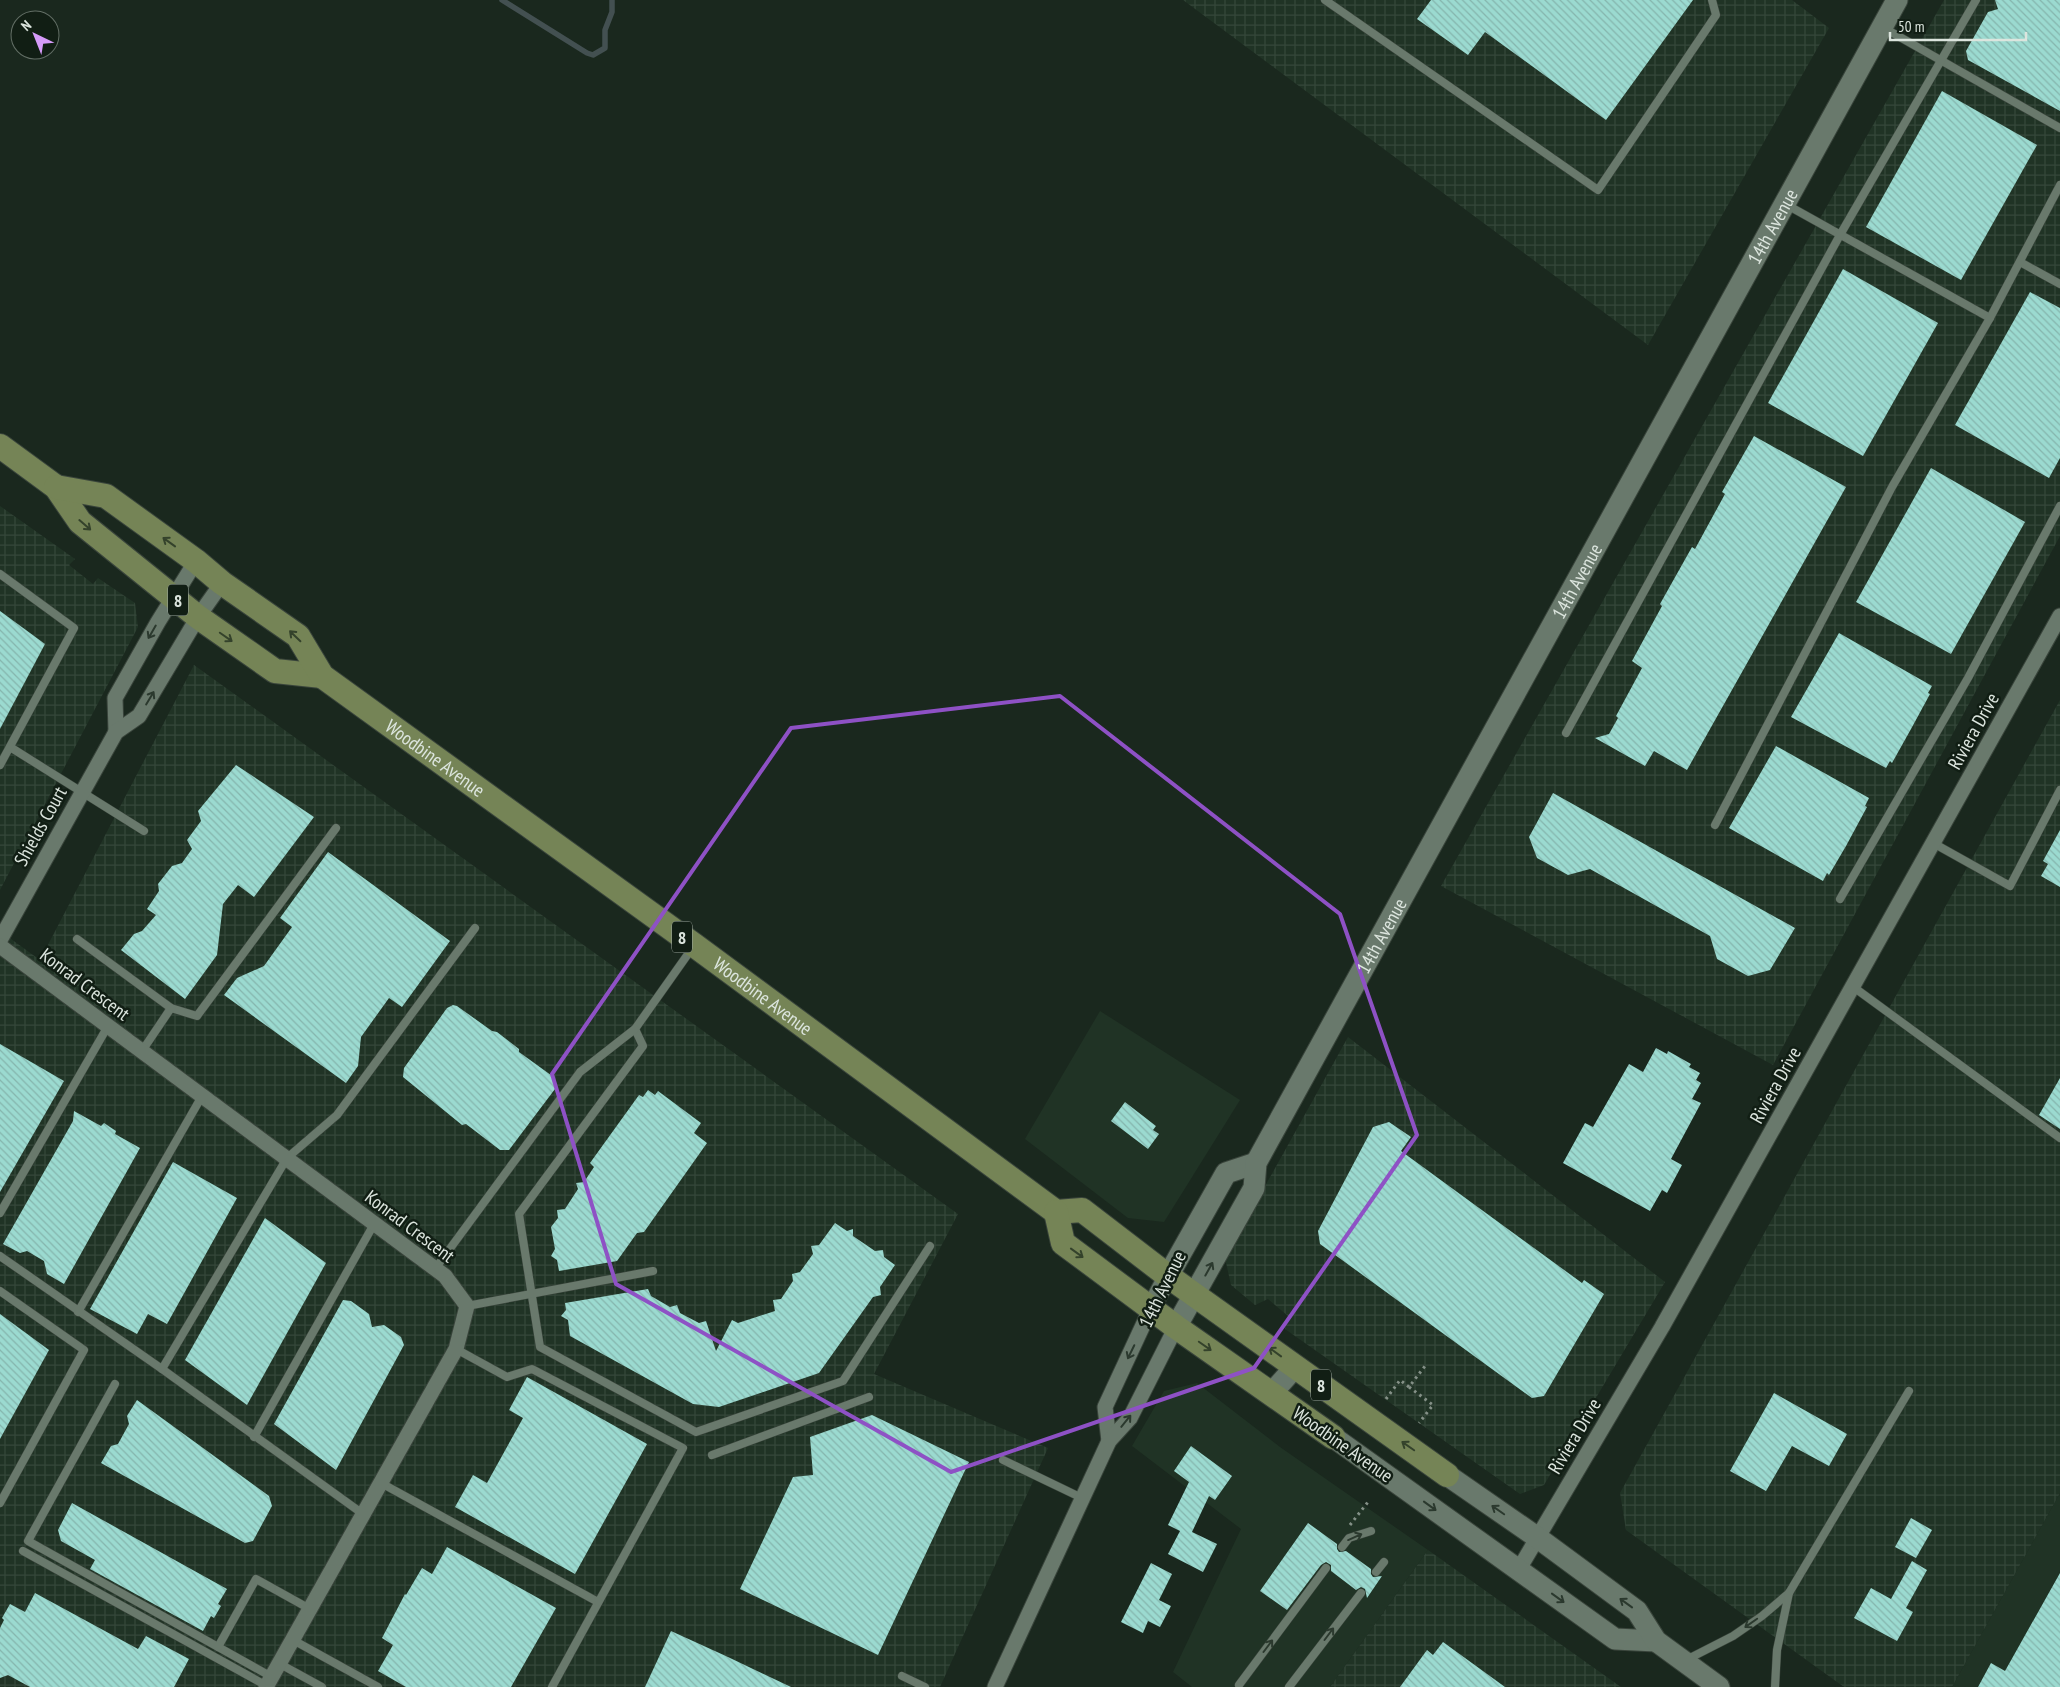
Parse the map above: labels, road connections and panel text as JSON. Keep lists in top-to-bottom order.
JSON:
{
  "streets": {
    "main road": ["14th Avenue", "8", "Woodbine Avenue"],
    "street": ["Riviera Drive", "Shields Court", "Konrad Crescent"]
  },
  "crossings": [
    ["14th Avenue", "Woodbine Avenue"],
    ["Riviera Drive", "Woodbine Avenue"],
    ["Woodbine Avenue", "Shields Court"]
  ],
  "scale_bar": "50 m",
  "north": "top left"
}
